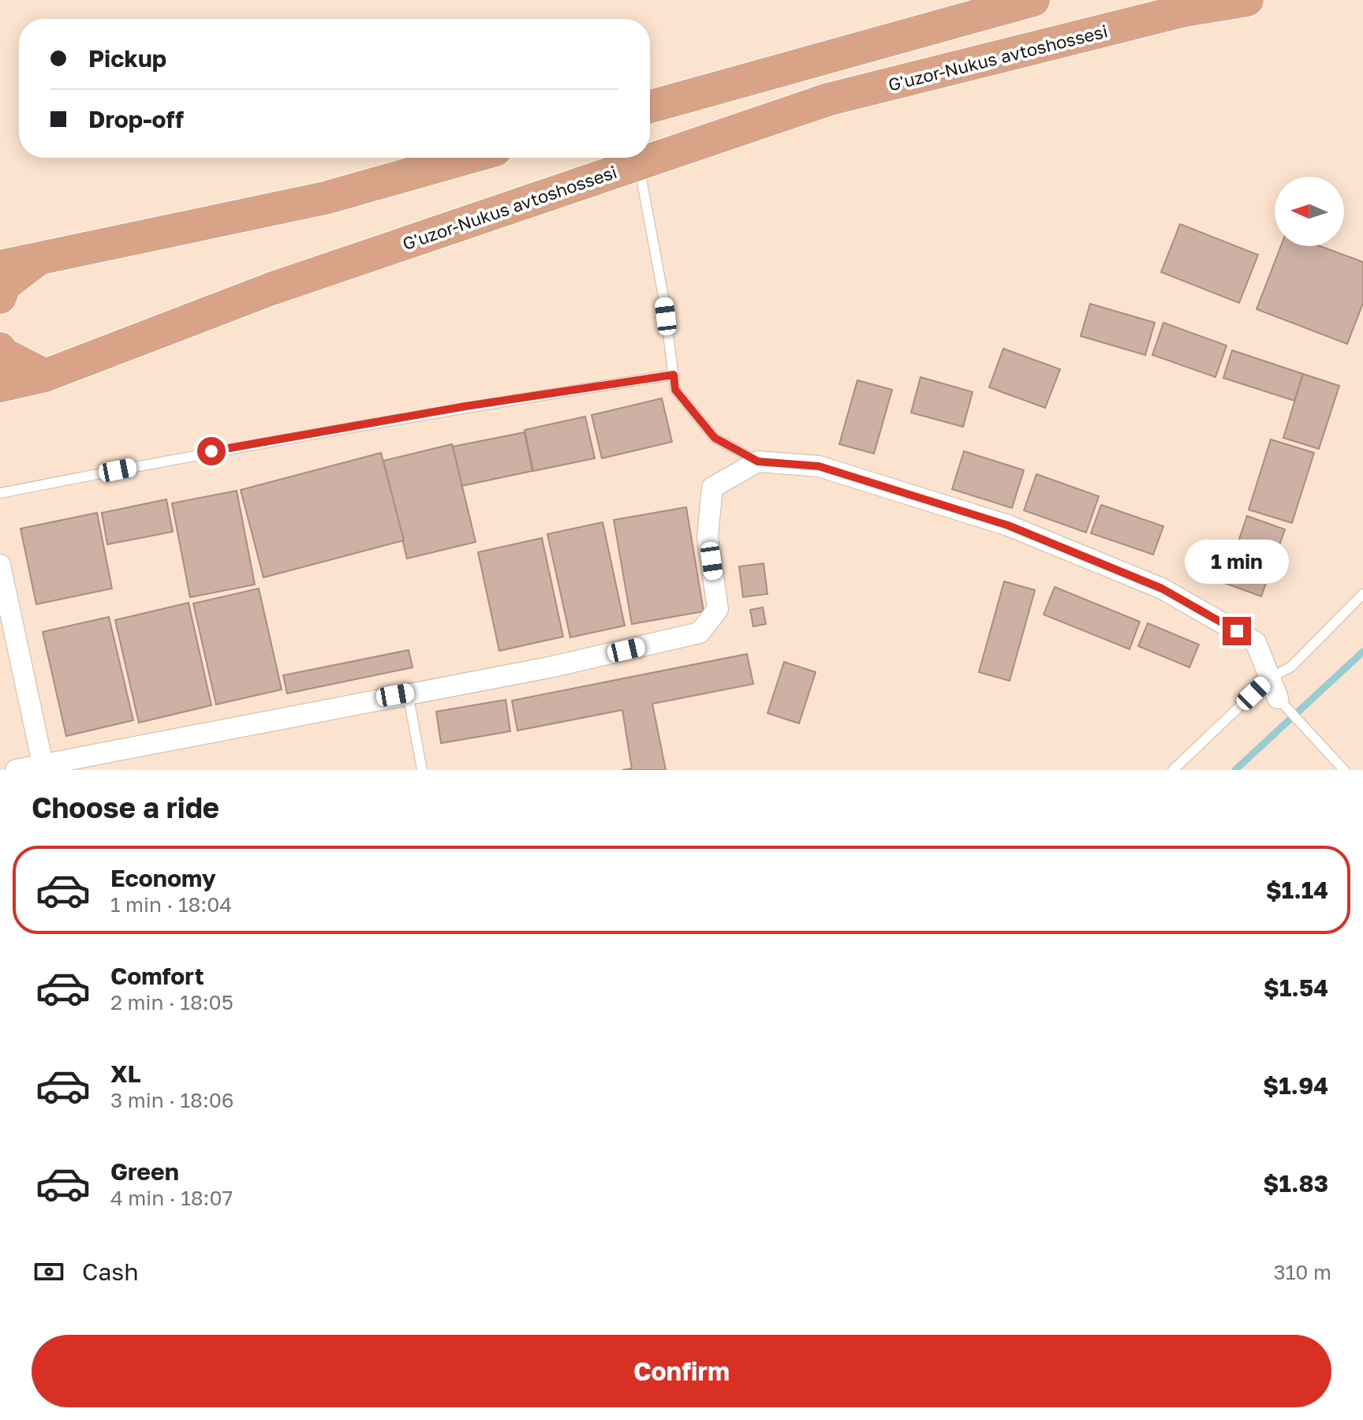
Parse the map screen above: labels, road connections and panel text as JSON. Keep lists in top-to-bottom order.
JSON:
{
  "streets": {
    "highway": ["G'uzor-Nukus avtoshossesi"]
  },
  "north": "left",
  "page": {
    "banner": ["Pickup", "Drop-off"],
    "bubble": "1 min",
    "heading": "Choose a ride",
    "list": [
      {
        "name": "Economy",
        "note": "1 min · 18:04",
        "value": "$1.14"
      },
      {
        "name": "Comfort",
        "note": "2 min · 18:05",
        "value": "$1.54"
      },
      {
        "name": "XL",
        "note": "3 min · 18:06",
        "value": "$1.94"
      },
      {
        "name": "Green",
        "note": "4 min · 18:07",
        "value": "$1.83"
      }
    ],
    "pay": ["Cash", "310 m"],
    "buttons": "Confirm"
  }
}
